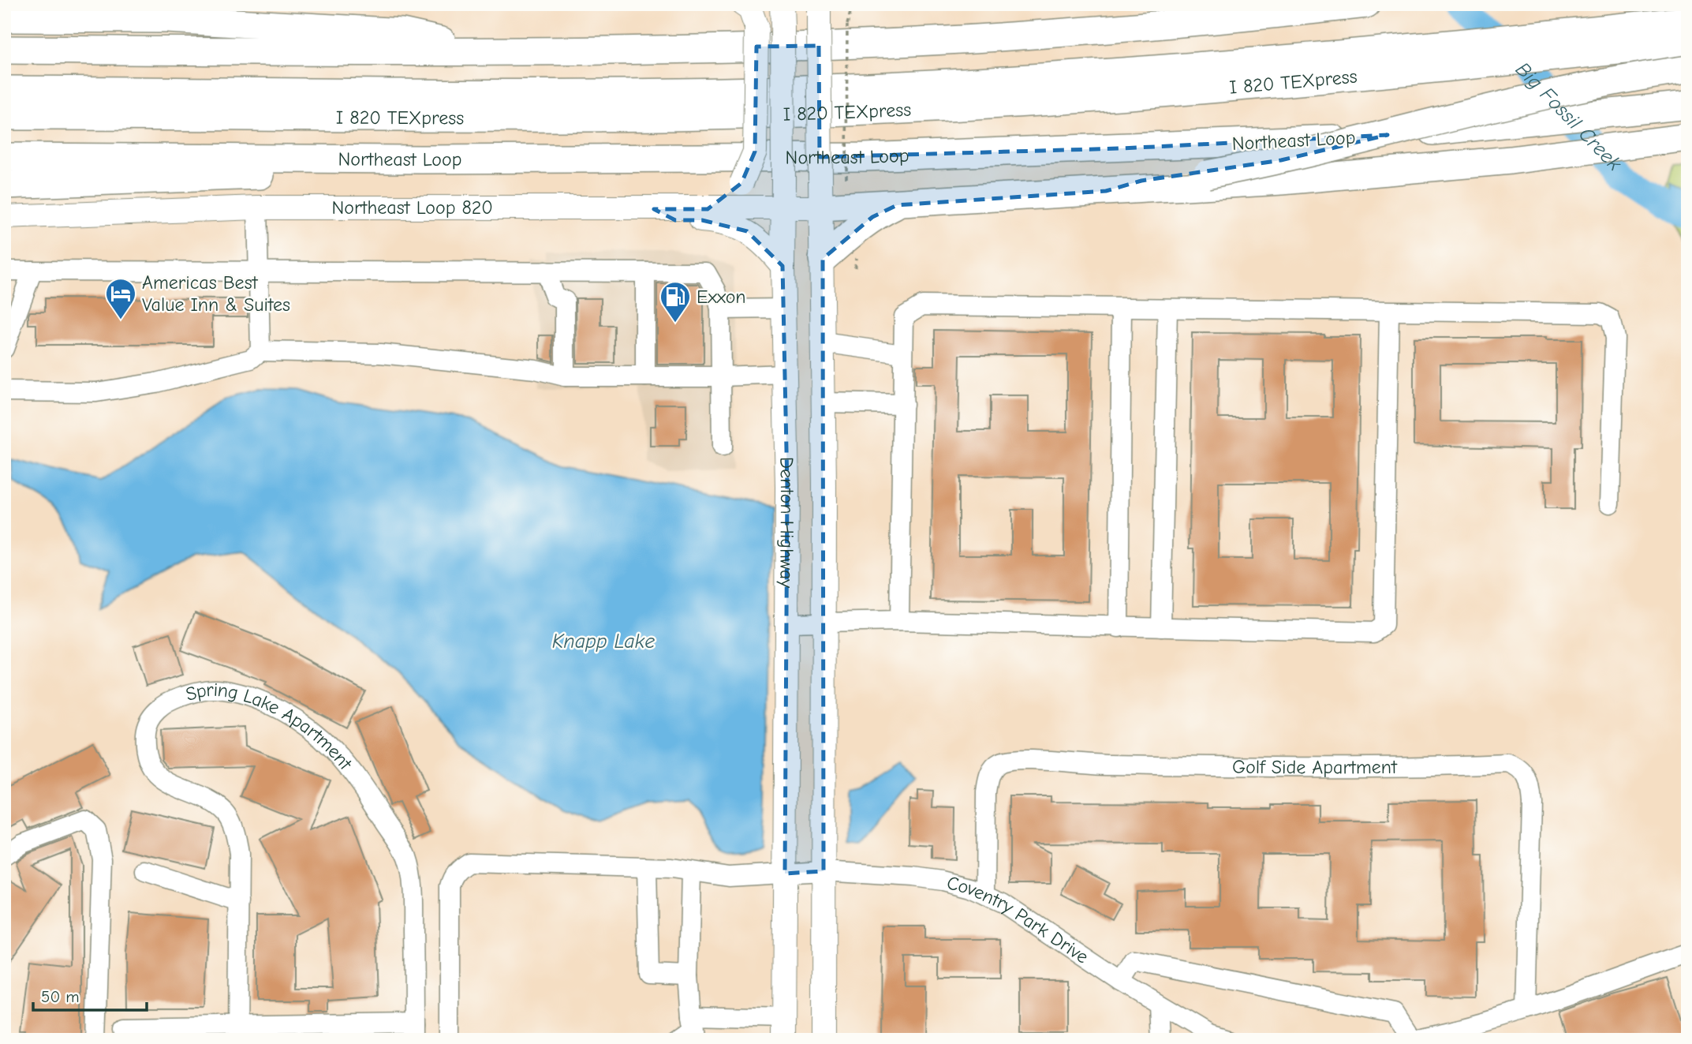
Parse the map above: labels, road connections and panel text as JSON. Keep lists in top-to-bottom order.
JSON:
{
  "streets": {
    "highway": ["I 820 TEXpress", "Northeast Loop"],
    "main road": ["Northeast Loop 820", "Denton Highway"],
    "street": ["Spring Lake Apartment", "Golf Side Apartment", "Coventry Park Drive"]
  },
  "crossings": [
    ["Northeast Loop 820", "Denton Highway"],
    ["Denton Highway", "Coventry Park Drive"],
    ["Golf Side Apartment", "Coventry Park Drive"]
  ],
  "water": ["Big Fossil Creek", "Knapp Lake"],
  "places": {
    "hotel": ["Americas Best Value Inn & Suites"],
    "fuel station": ["Exxon"]
  },
  "scale_bar": "50 m"
}
